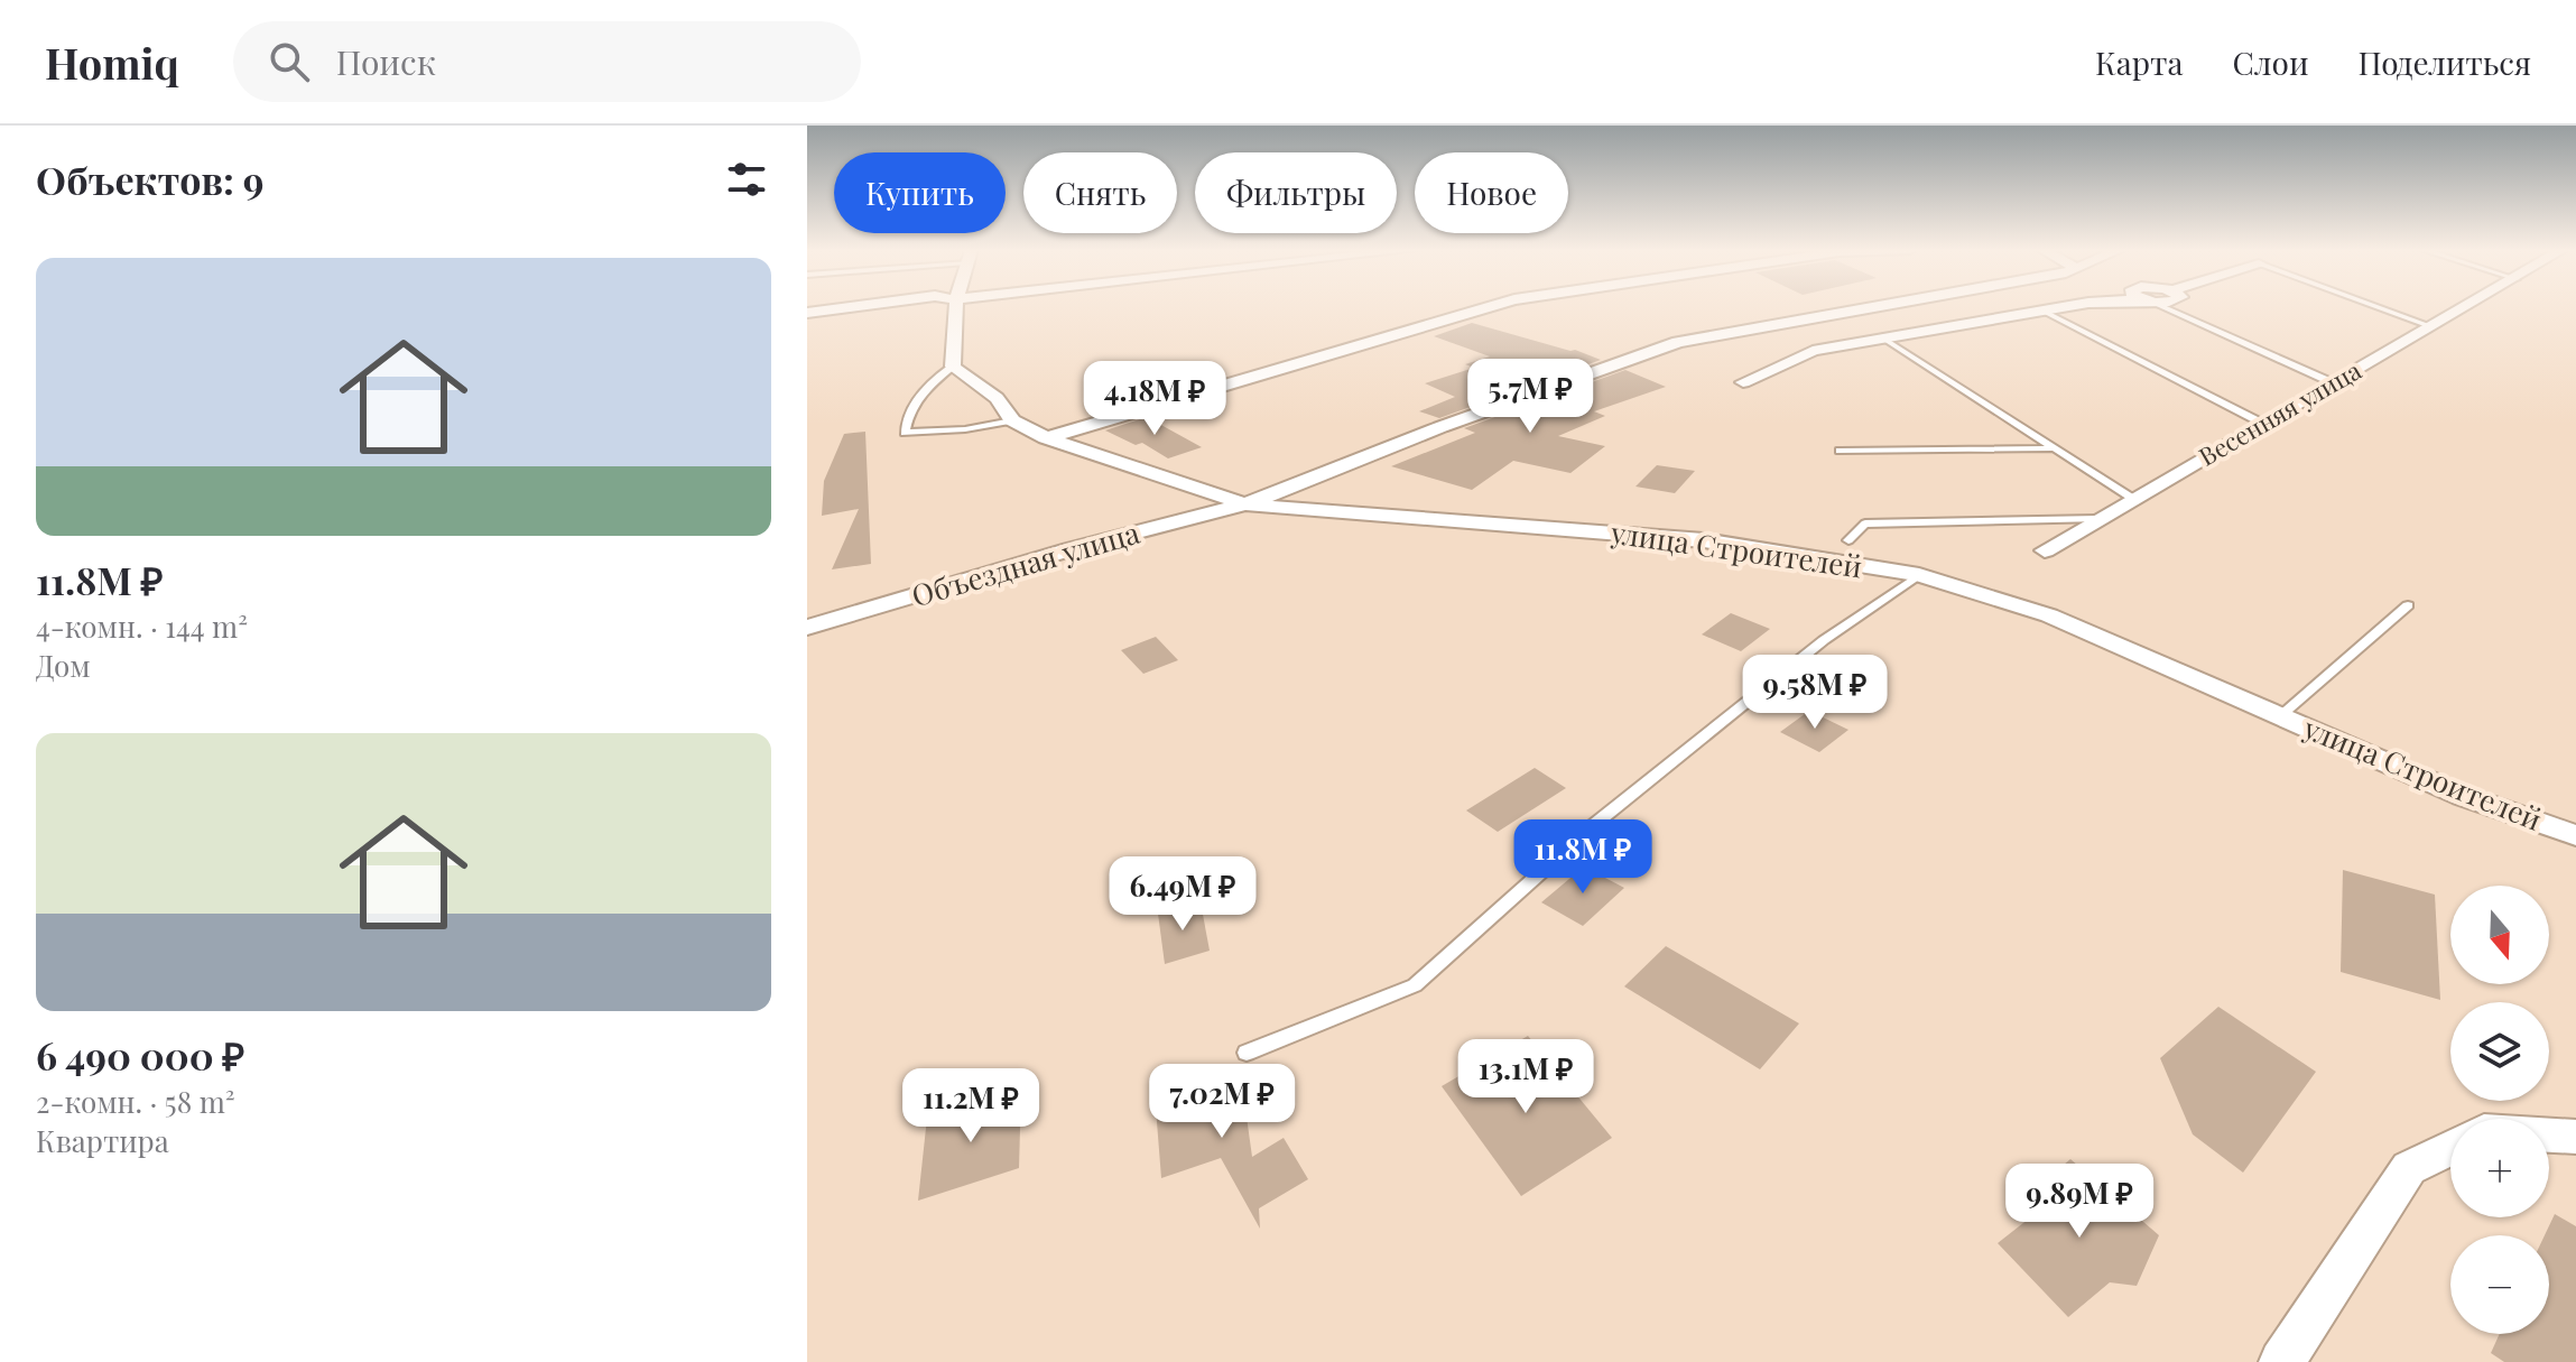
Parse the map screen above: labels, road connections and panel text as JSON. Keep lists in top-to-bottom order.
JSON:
{
  "streets": {
    "street": ["Весенняя улица", "улица Строителей", "Объездная улица"]
  },
  "crossings": [
    ["улица Строителей", "Объездная улица"]
  ],
  "north": "bottom",
  "page": {
    "header": "Homiq",
    "search": "Поиск",
    "nav": ["Карта", "Слои", "Поделиться"],
    "heading": "Объектов: 9",
    "chip": [
      "Купить",
      "Снять",
      "Фильтры",
      "Новое"
    ],
    "list": [
      {
        "name": "11.8M ₽",
        "note": "4-комн. · 144 m² · Дом"
      },
      {
        "name": "6 490 000 ₽",
        "note": "2-комн. · 58 m² · Квартира"
      }
    ],
    "price": [
      "5.7M ₽",
      "4.18M ₽",
      "9.58M ₽",
      "11.8M ₽",
      "6.49M ₽",
      "13.1M ₽",
      "7.02M ₽",
      "11.2M ₽",
      "9.89M ₽"
    ],
    "map_buttons": ["+", "−"]
  }
}
